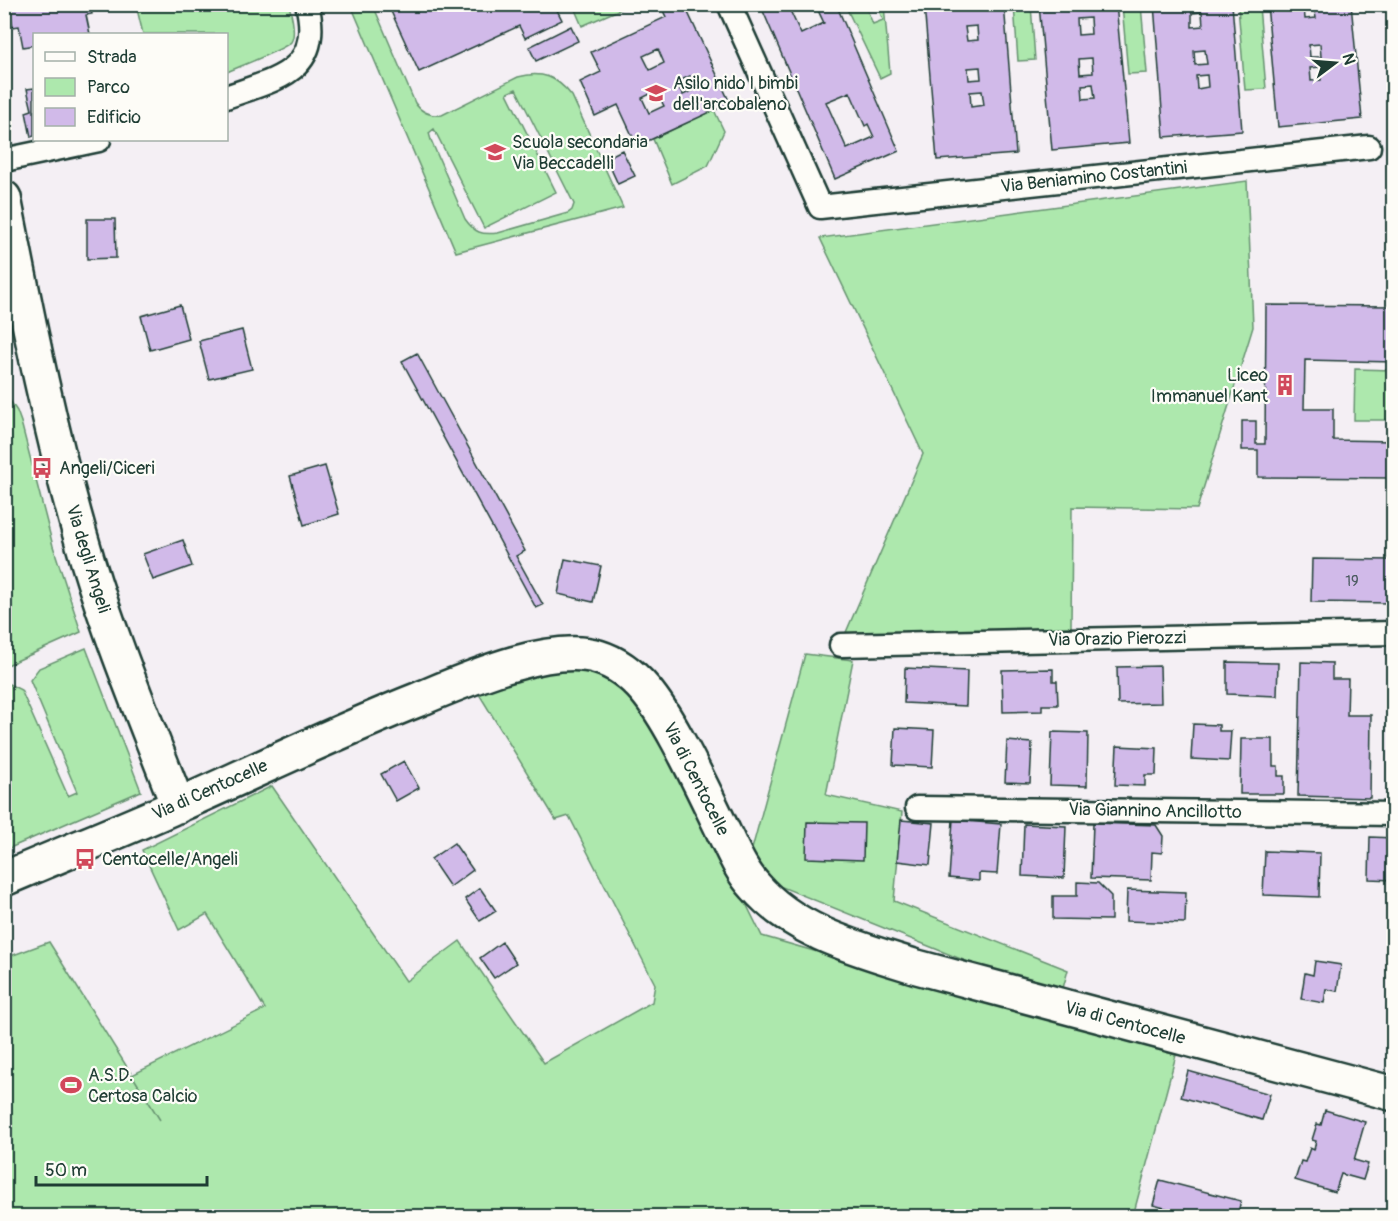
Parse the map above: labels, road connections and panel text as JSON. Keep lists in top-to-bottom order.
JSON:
{
  "streets": {
    "street": [
      "Via Beniamino Costantini",
      "Via degli Angeli",
      "Via Orazio Pierozzi",
      "Via di Centocelle",
      "Via Giannino Ancillotto"
    ]
  },
  "crossings": [
    ["Via degli Angeli", "Via di Centocelle"]
  ],
  "places": {
    "school or university": ["Asilo nido I bimbi dell'arcobaleno", "Scuola secondaria Via Beccadelli"],
    "building": ["Liceo Immanuel Kant"],
    "bus stop": ["Angeli/Ciceri", "Centocelle/Angeli"],
    "sports": ["A.S.D. Certosa Calcio"]
  },
  "house_numbers": ["19"],
  "legend": ["Strada", "Parco", "Edificio"],
  "scale_bar": "50 m",
  "north": "right"
}
